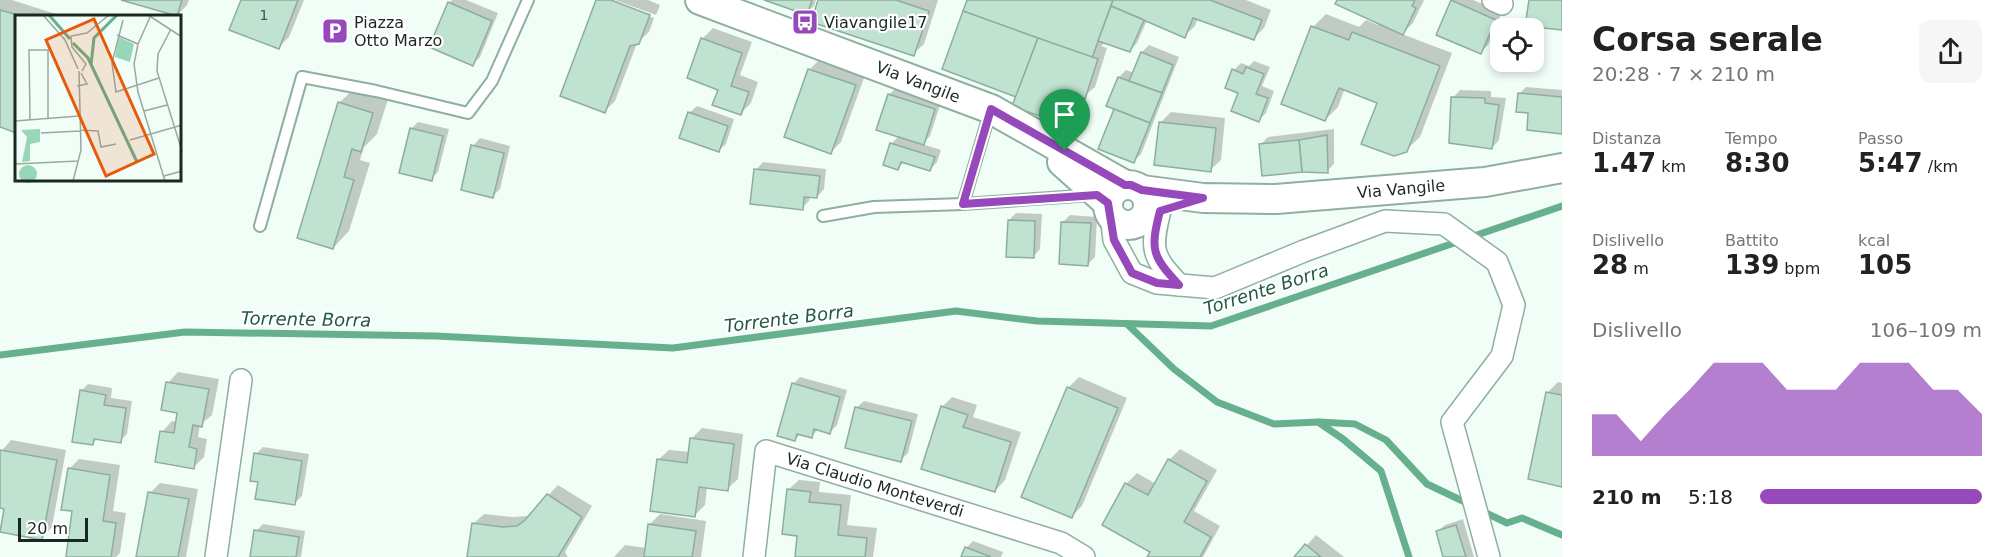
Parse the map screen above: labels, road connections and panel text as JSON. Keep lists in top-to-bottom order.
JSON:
{
  "streets": {
    "street": ["Via Vangile", "Via Claudio Monteverdi"]
  },
  "water": ["Torrente Borra"],
  "places": {
    "bus stop": ["Viavangile17"],
    "parking": ["Piazza Otto Marzo"]
  },
  "house_numbers": ["1"],
  "scale_bar": "20 m",
  "page": {
    "heading": ["Corsa serale", "20:28 · 7 × 210 m"],
    "stats": [
      ["Distanza", "1.47 km"],
      ["Tempo", "8:30"],
      ["Passo", "5:47 /km"],
      ["Dislivello", "28 m"],
      ["Battito", "139 bpm"],
      ["kcal", "105"]
    ],
    "chart": ["Dislivello", "106–109 m"],
    "list": [
      {
        "name": "210 m",
        "note": "5:18"
      }
    ],
    "scale": "20 m"
  }
}
